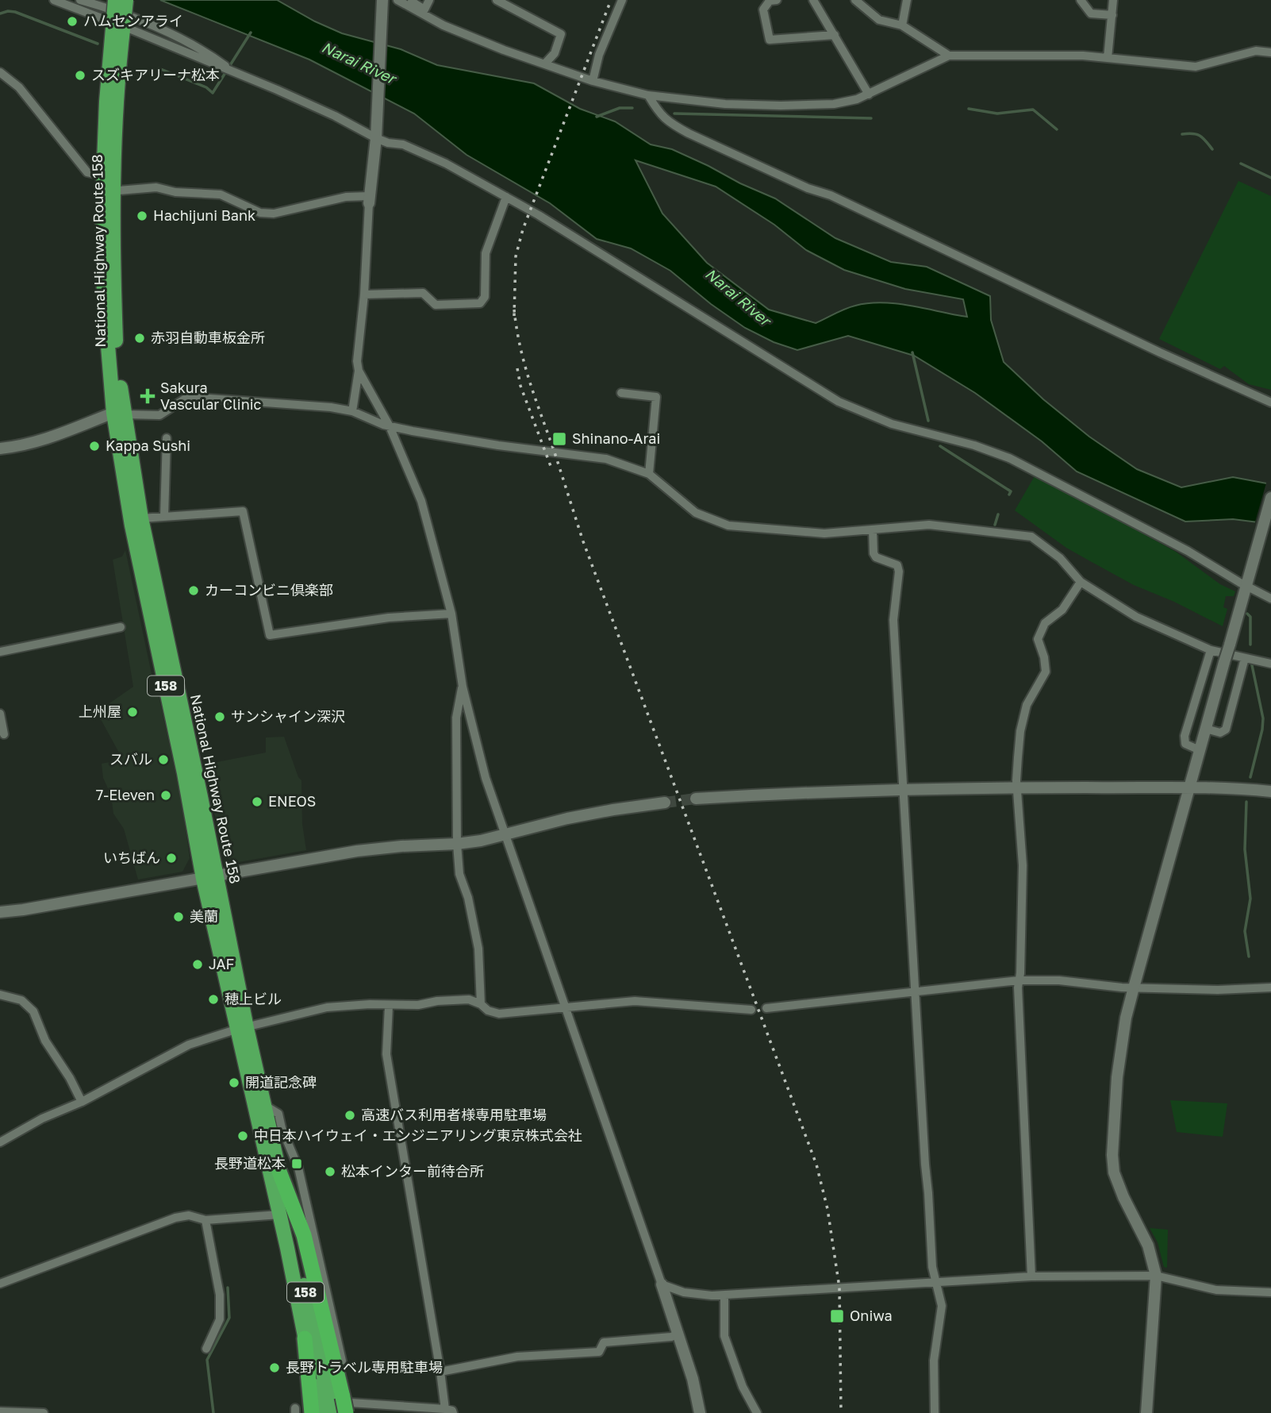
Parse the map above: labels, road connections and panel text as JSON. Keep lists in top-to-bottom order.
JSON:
{
  "streets": {
    "highway": ["National Highway Route 158", "158"]
  },
  "water": ["Narai River"],
  "places": {
    "other": [
      "ハムセンアライ",
      "スズキアリーナ松本",
      "Hachijuni Bank",
      "赤羽自動車板金所",
      "Kappa Sushi",
      "カーコンビニ倶楽部",
      "上州屋",
      "サンシャイン深沢",
      "スバル",
      "7-Eleven",
      "ENEOS",
      "いちばん",
      "美蘭",
      "JAF",
      "穂上ビル",
      "開道記念碑",
      "高速バス利用者様専用駐車場",
      "中日本ハイウェイ・エンジニアリング東京株式会社",
      "松本インター前待合所",
      "長野トラベル専用駐車場"
    ],
    "health": ["Sakura Vascular Clinic"],
    "transit": ["Shinano-Arai", "長野道松本", "Oniwa"]
  }
}
